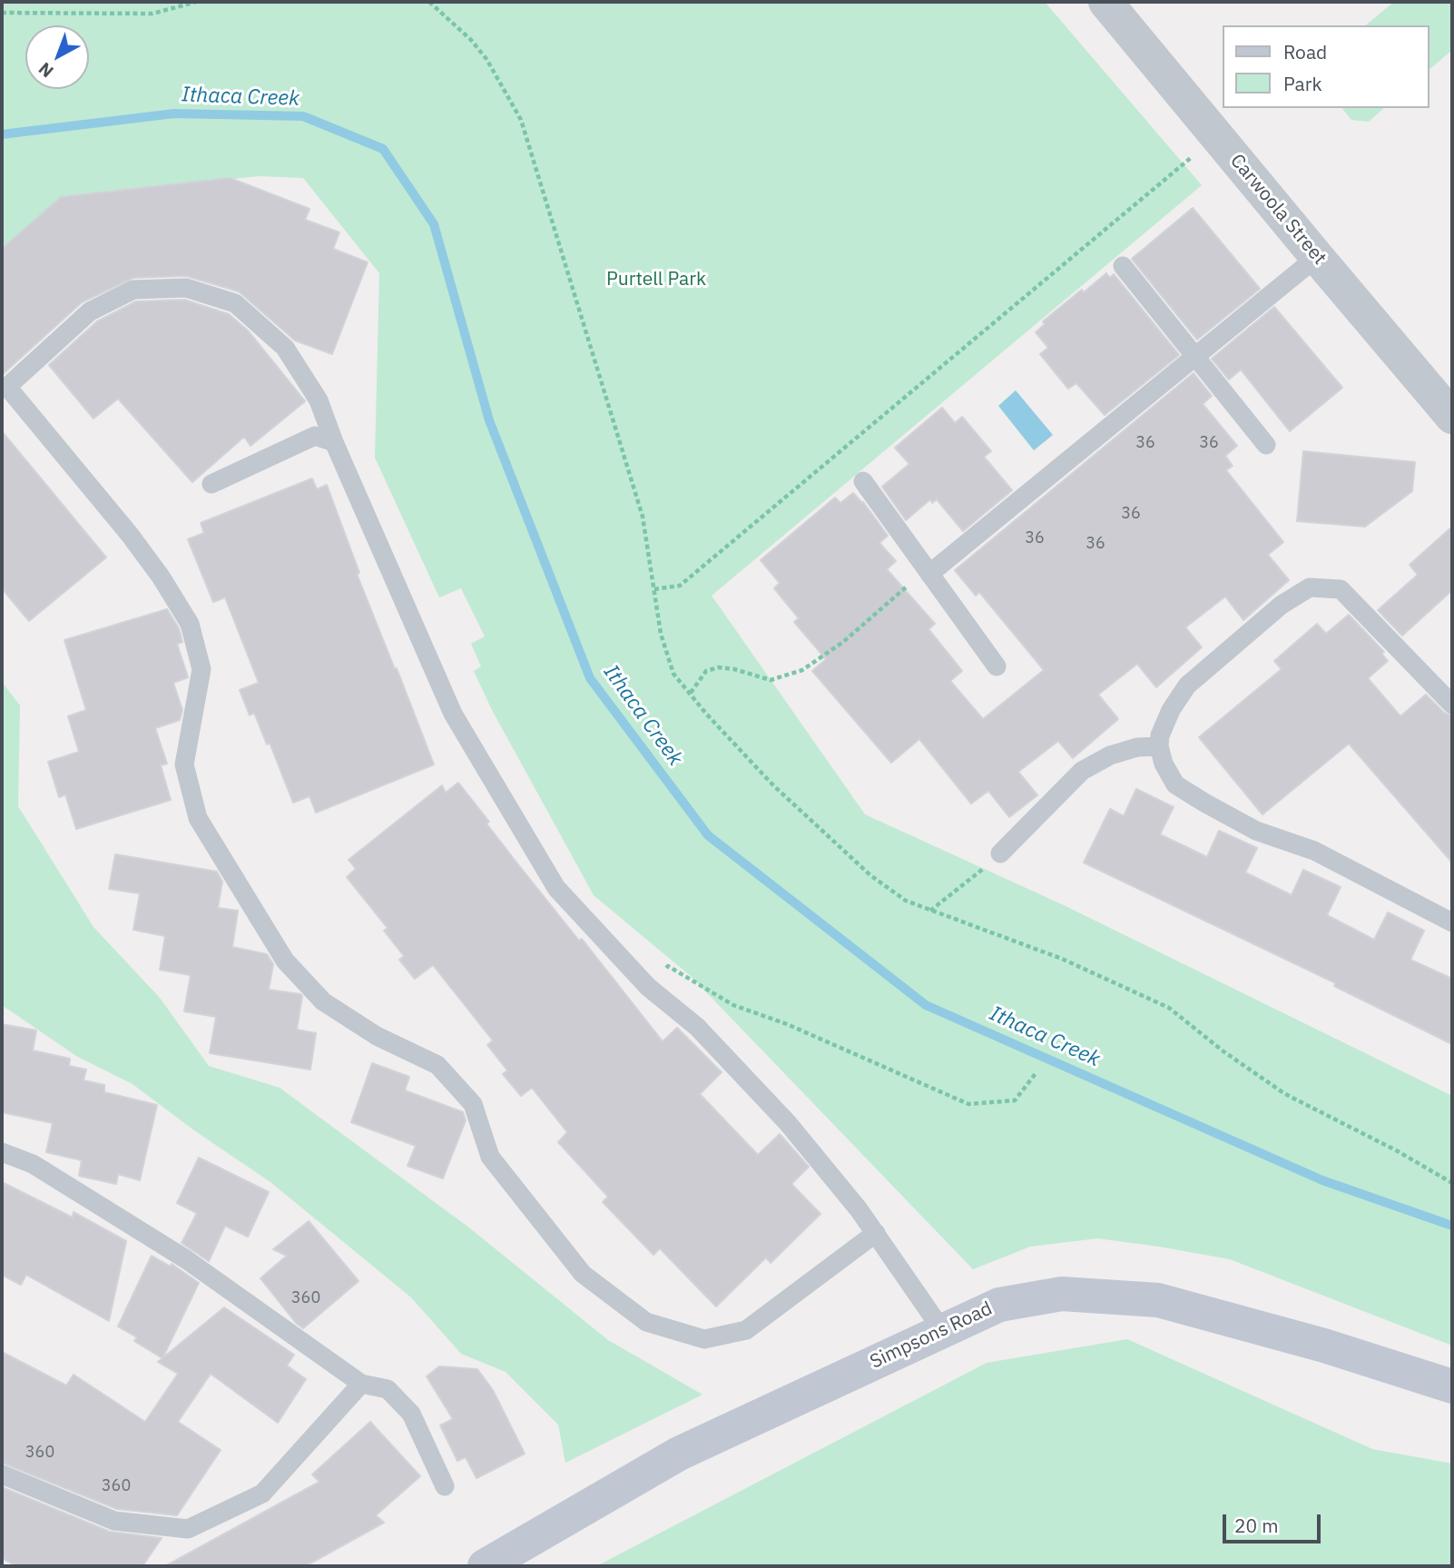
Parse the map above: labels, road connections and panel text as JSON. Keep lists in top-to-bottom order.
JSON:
{
  "streets": {
    "main road": ["Simpsons Road"],
    "street": ["Carwoola Street"]
  },
  "water": ["Ithaca Creek"],
  "parks": ["Purtell Park"],
  "house_numbers": [
    "36",
    "36",
    "36",
    "36",
    "36",
    "360",
    "360",
    "360"
  ],
  "legend": ["Road", "Park"],
  "scale_bar": "20 m",
  "north": "bottom left"
}
